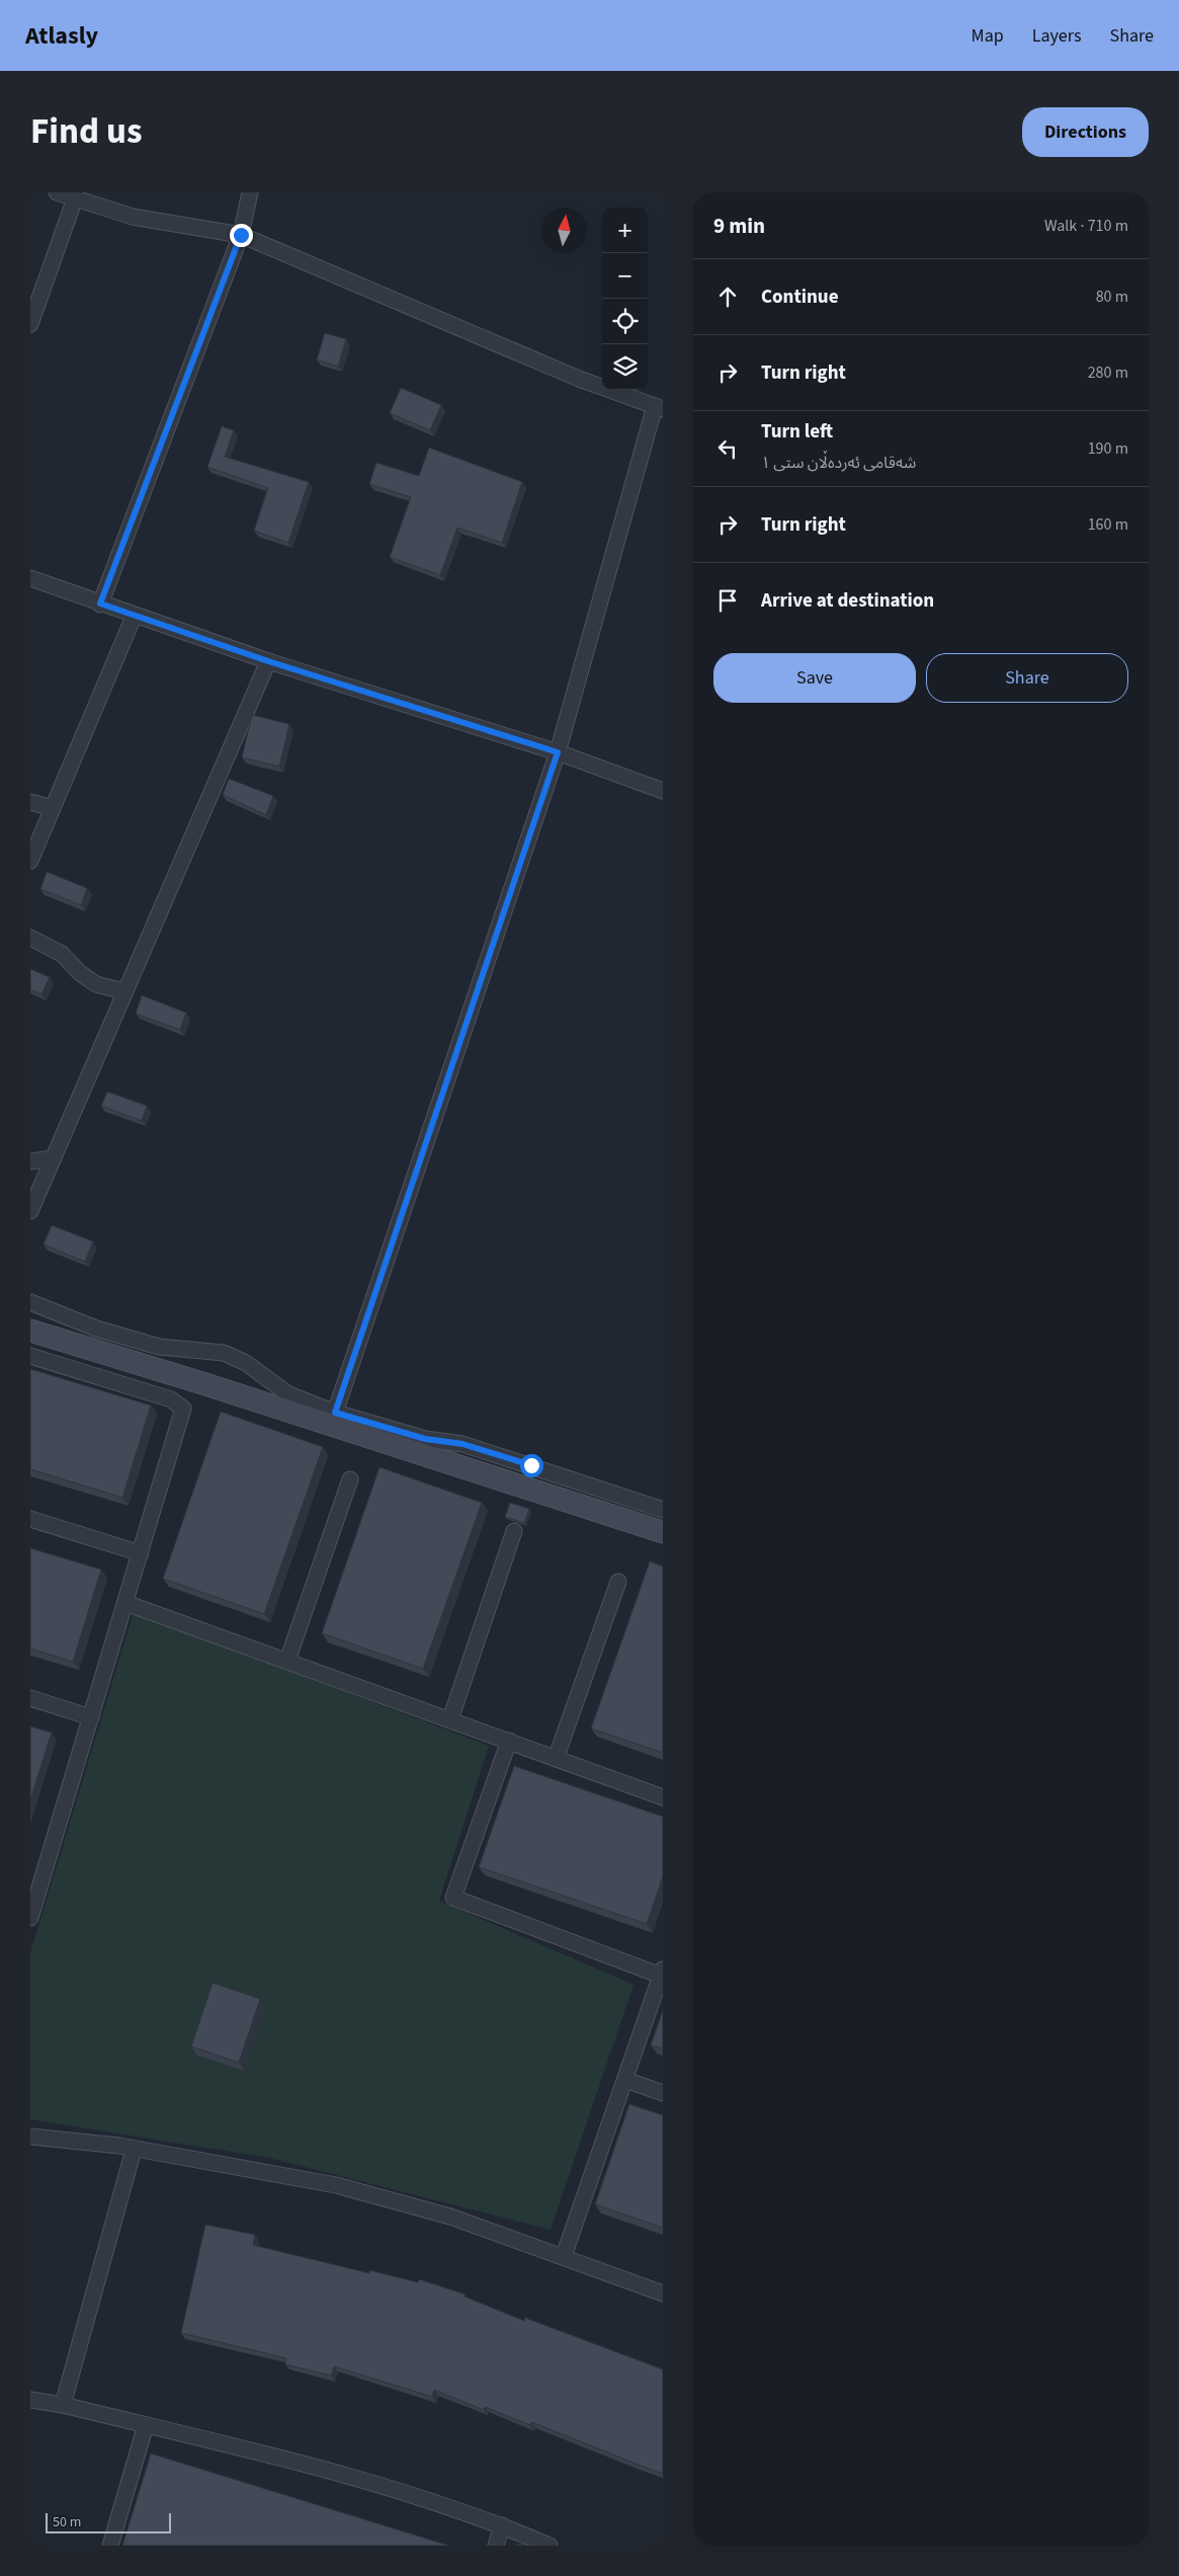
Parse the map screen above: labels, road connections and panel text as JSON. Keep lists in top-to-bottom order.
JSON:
{
  "scale_bar": "50 m",
  "north": "top",
  "page": {
    "header": "Atlasly",
    "nav": ["Map", "Layers", "Share"],
    "title": "Find us",
    "buttons": [
      "Directions",
      ["Save", "Share"]
    ],
    "heading": ["9 min", "Walk · 710 m"],
    "map_buttons": ["+", "−"],
    "list": [
      ["Continue", "80 m"],
      ["Turn right", "280 m"],
      ["Turn left", "شەقامی ئەردەڵان ستی ١", "190 m"],
      ["Turn right", "160 m"],
      "Arrive at destination"
    ],
    "scale": "50 m"
  }
}
